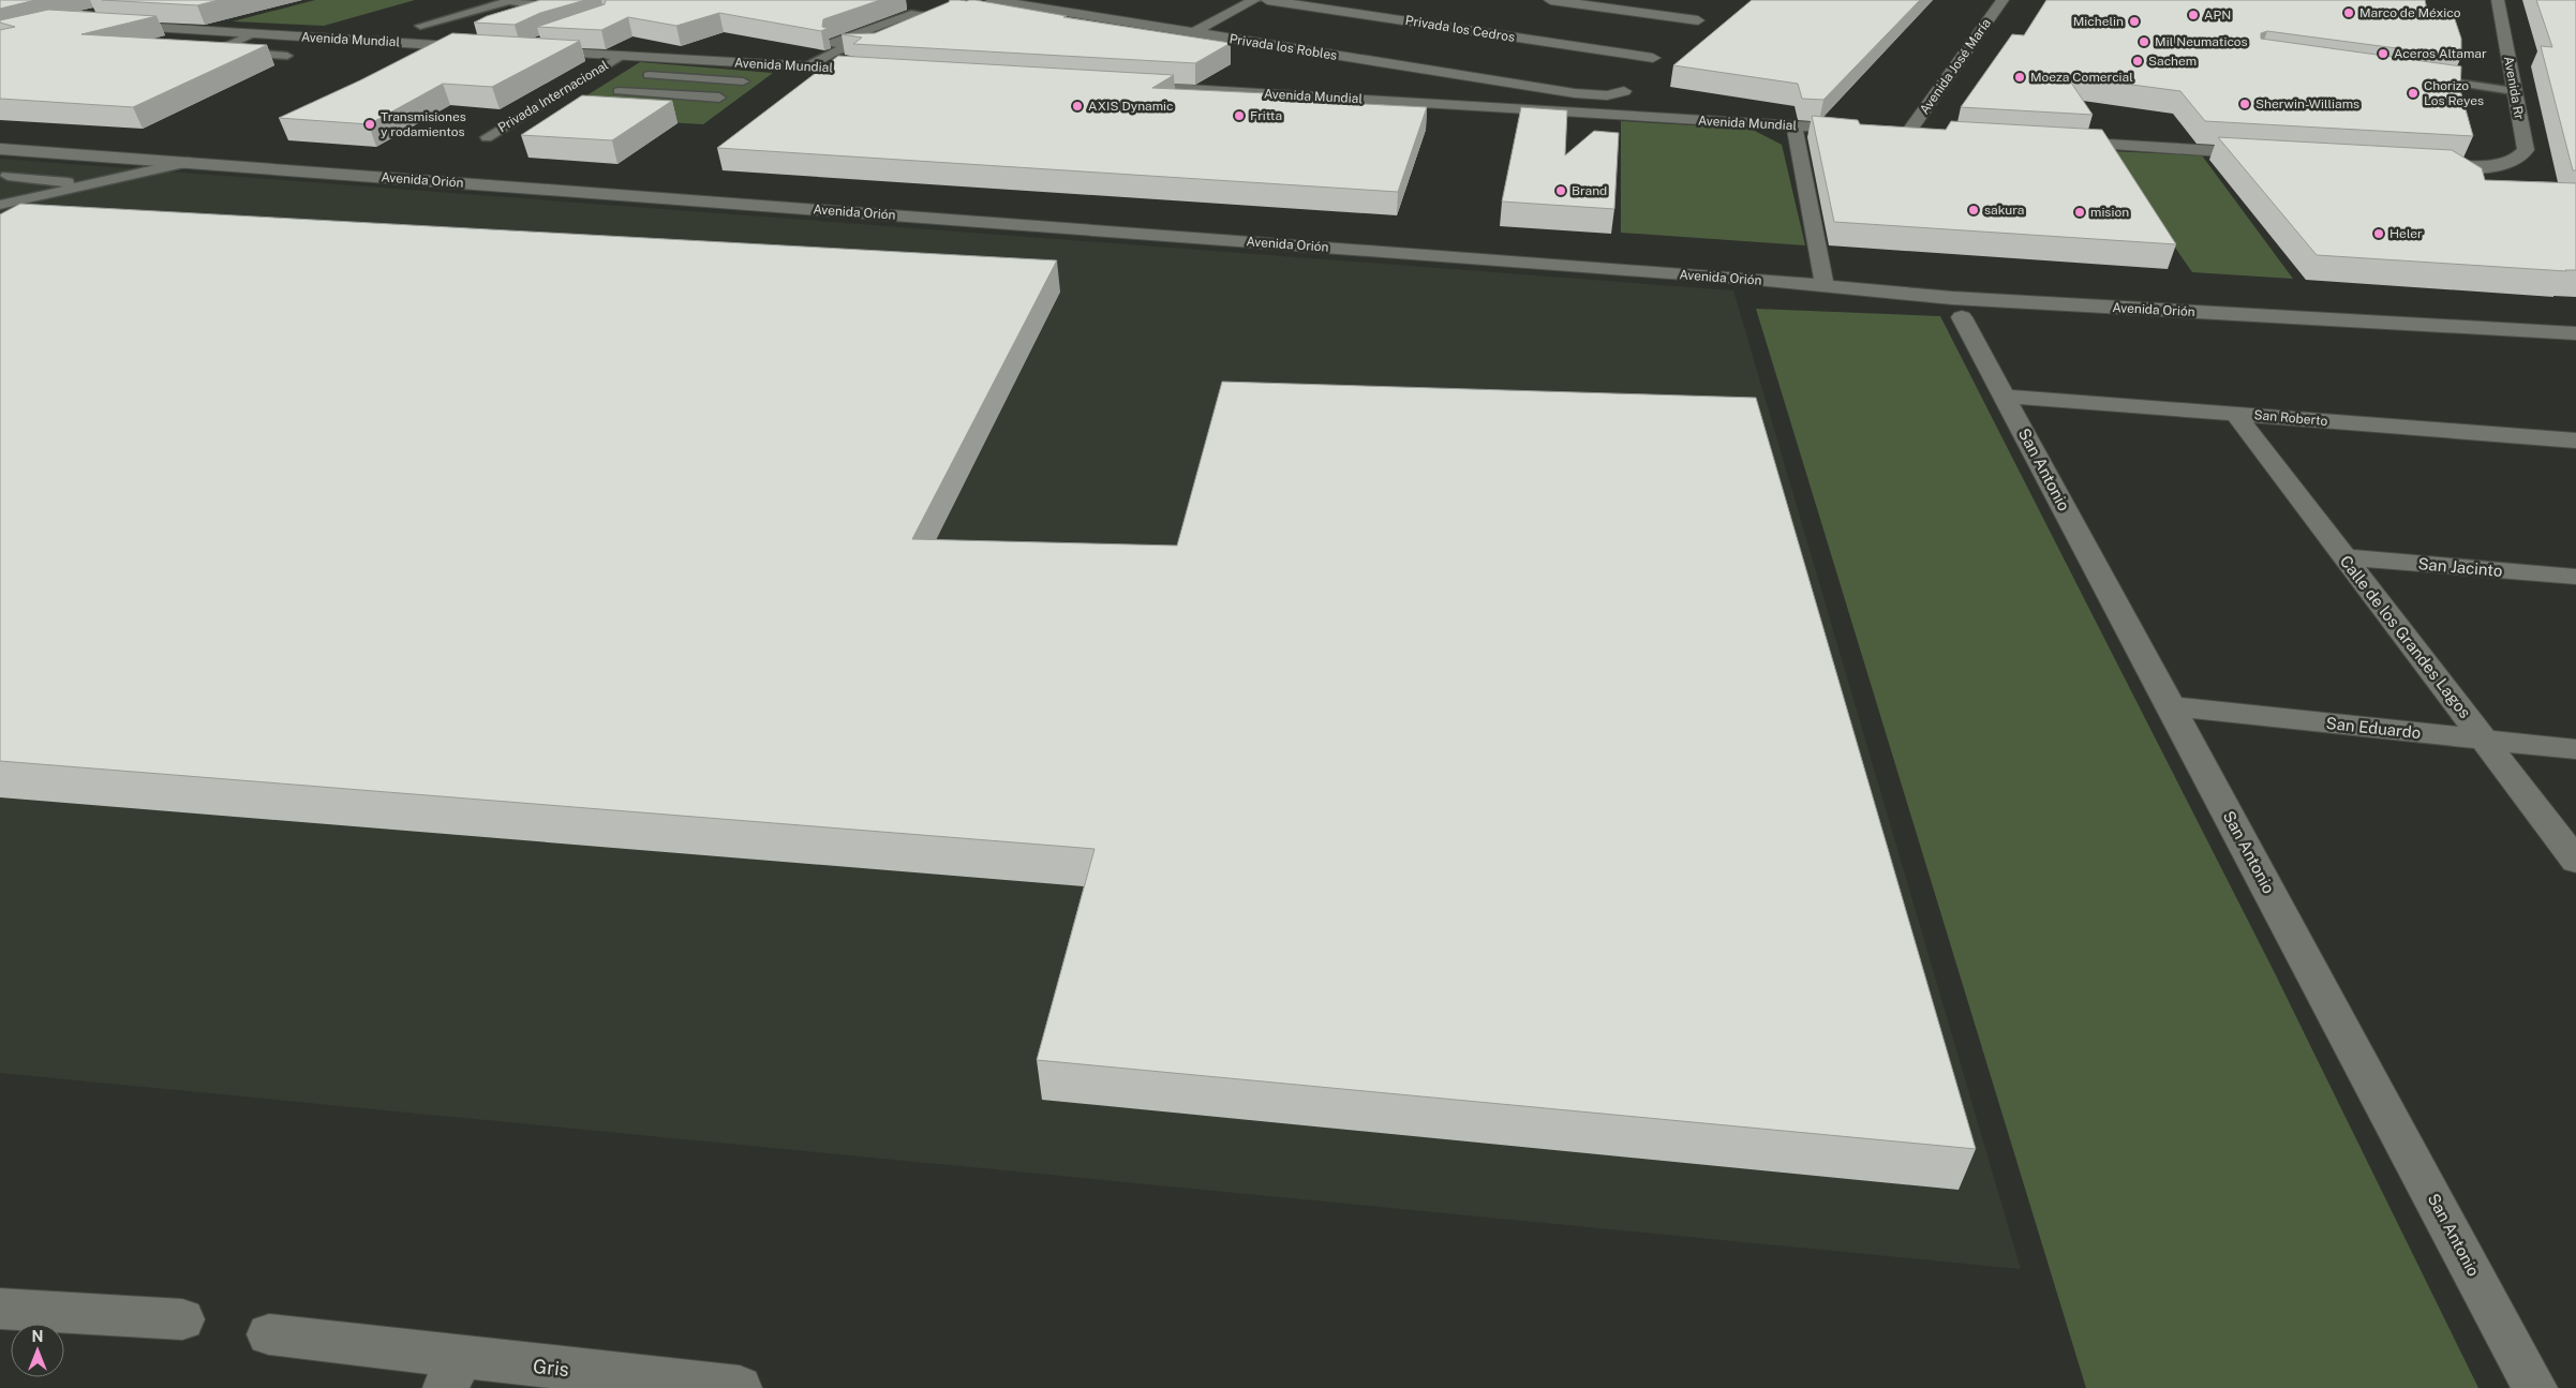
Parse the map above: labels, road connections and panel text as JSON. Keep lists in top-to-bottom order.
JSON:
{
  "streets": {
    "street": [
      "Privada los Cedros",
      "Avenida Mundial",
      "Privada los Robles",
      "Avenida José María",
      "Avenida Rr",
      "Avenida Orión",
      "San Roberto",
      "San Antonio",
      "San Jacinto",
      "Calle de los Grandes Lagos",
      "San Eduardo",
      "Gris"
    ],
    "lane": ["Privada Internacional"]
  },
  "crossings": [
    ["Avenida Mundial", "Privada Internacional"],
    ["San Roberto", "San Antonio"],
    ["San Roberto", "Calle de los Grandes Lagos"],
    ["San Antonio", "San Eduardo"],
    ["San Jacinto", "Calle de los Grandes Lagos"],
    ["Calle de los Grandes Lagos", "San Eduardo"]
  ],
  "places": [
    "Marco de México",
    "APN",
    "Michelin",
    "Mil Neumaticos",
    "Aceros Altamar",
    "Sachem",
    "Moeza Comercial",
    "Chorizo Los Reyes",
    "Sherwin-Williams",
    "AXIS Dynamic",
    "Fritta",
    "Transmisiones y rodamientos",
    "Brand",
    "sakura",
    "mision",
    "Heler"
  ],
  "north": "top"
}
